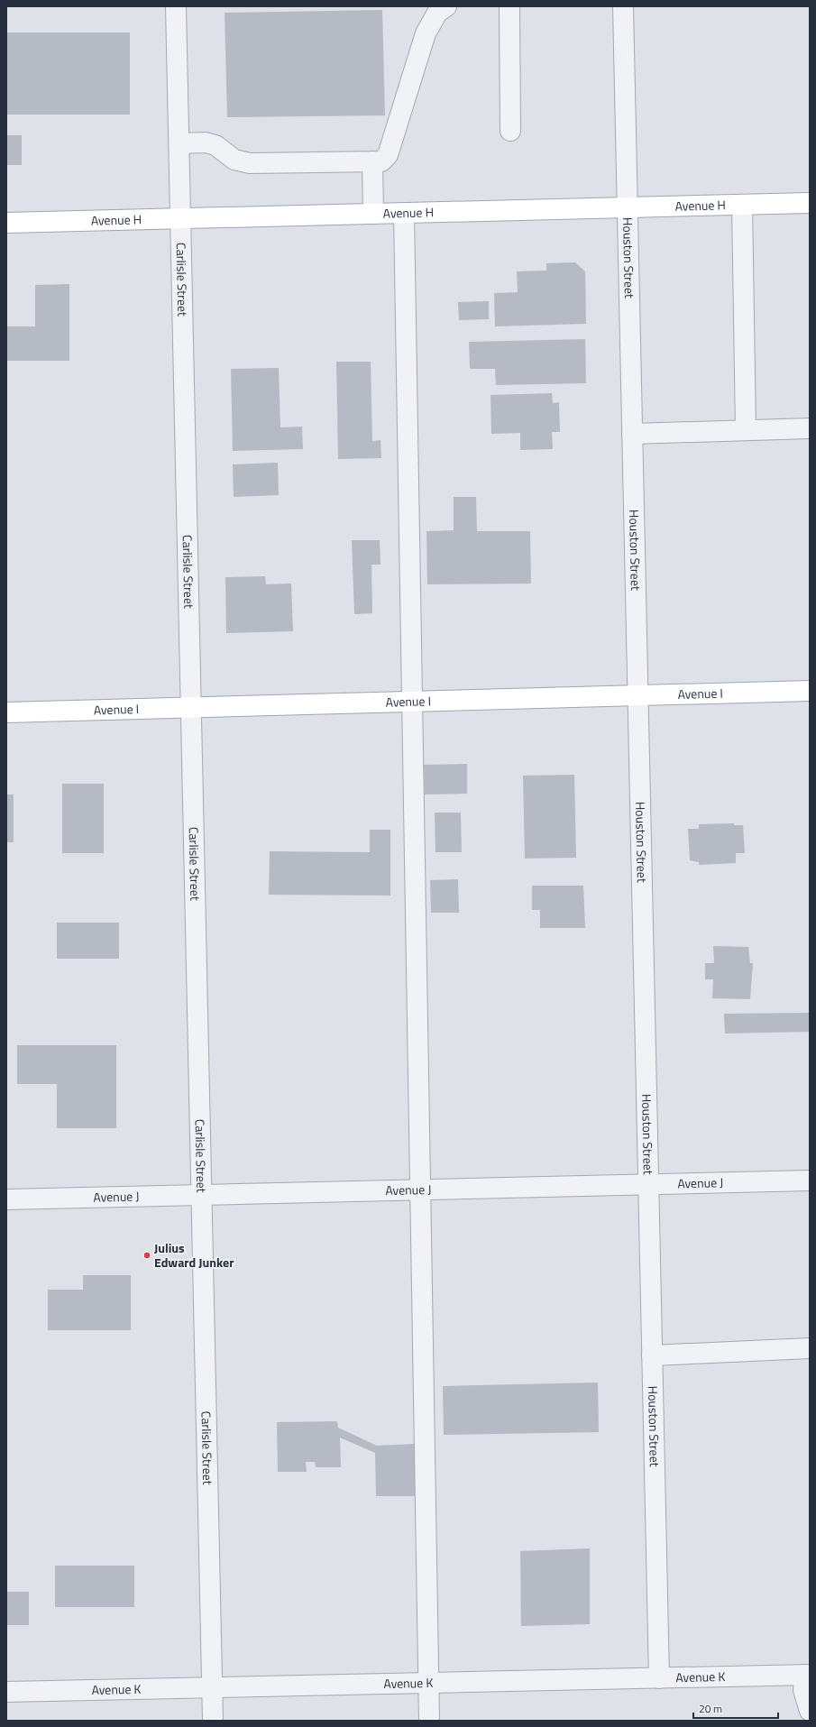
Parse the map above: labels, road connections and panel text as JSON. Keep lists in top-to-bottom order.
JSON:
{
  "streets": {
    "main road": ["Avenue H", "Avenue I"],
    "street": [
      "Houston Street",
      "Carlisle Street",
      "Avenue J",
      "Avenue K"
    ]
  },
  "crossings": [
    ["Avenue H", "Houston Street"],
    ["Avenue H", "Carlisle Street"],
    ["Houston Street", "Avenue I"],
    ["Houston Street", "Avenue J"],
    ["Houston Street", "Avenue K"],
    ["Carlisle Street", "Avenue I"],
    ["Carlisle Street", "Avenue J"],
    ["Carlisle Street", "Avenue K"]
  ],
  "places": ["Julius Edward Junker"],
  "scale_bar": "20 m"
}
